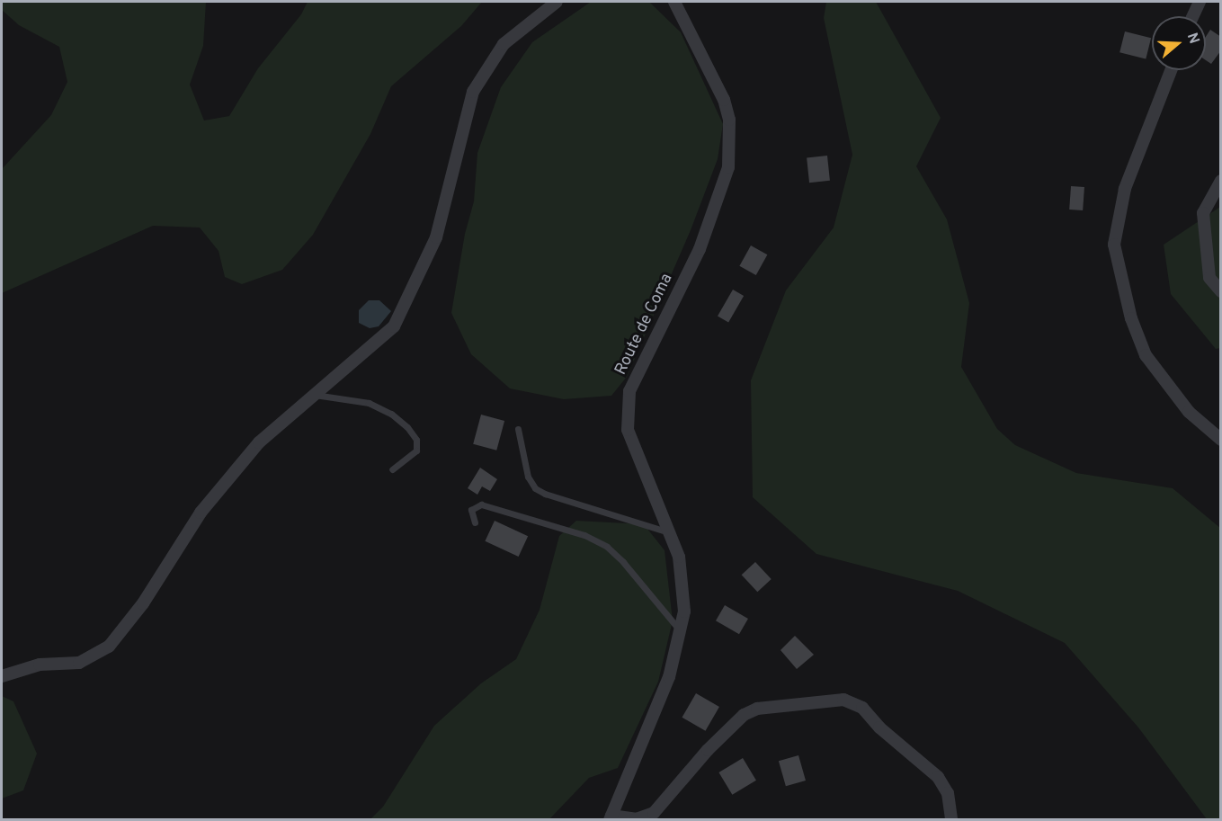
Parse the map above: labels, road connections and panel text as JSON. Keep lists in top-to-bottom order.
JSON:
{
  "streets": {
    "street": ["Route de Coma"]
  },
  "north": "right"
}
